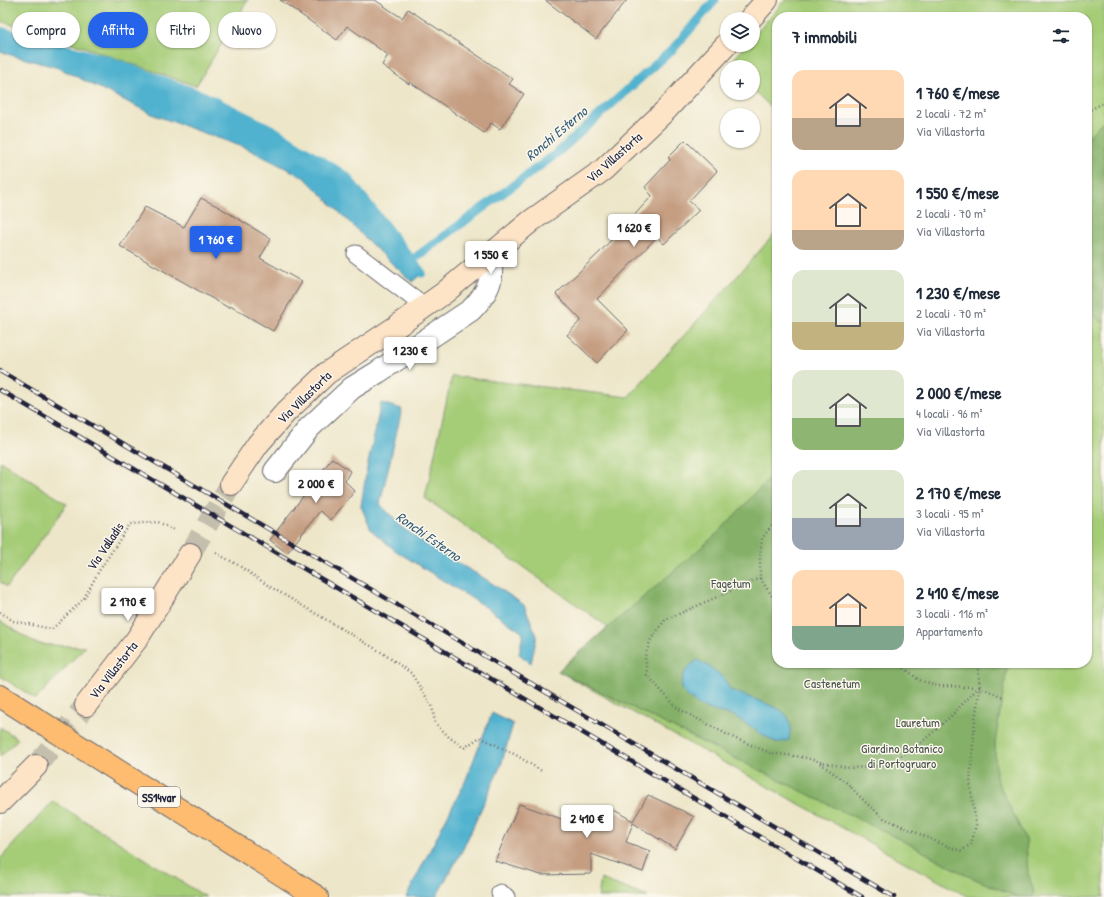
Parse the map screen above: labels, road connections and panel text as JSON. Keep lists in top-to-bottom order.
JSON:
{
  "streets": {
    "highway": ["SS14var"],
    "street": ["Via Villastorta"],
    "path": ["Via Valladis"]
  },
  "water": ["Ronchi Esterno"],
  "parks": [
    "Fagetum",
    "Castenetum",
    "Lauretum",
    "Giardino Botanico di Portogruaro"
  ],
  "page": {
    "map_buttons": ["+", "−"],
    "chip": [
      "Compra",
      "Affitta",
      "Filtri",
      "Nuovo"
    ],
    "heading": "7 immobili",
    "list": [
      {
        "name": "1 760 €/mese",
        "note": "2 locali · 72 m² · Via Villastorta"
      },
      {
        "name": "1 550 €/mese",
        "note": "2 locali · 70 m² · Via Villastorta"
      },
      {
        "name": "1 230 €/mese",
        "note": "2 locali · 70 m² · Via Villastorta"
      },
      {
        "name": "2 000 €/mese",
        "note": "4 locali · 96 m² · Via Villastorta"
      },
      {
        "name": "2 170 €/mese",
        "note": "3 locali · 95 m² · Via Villastorta"
      },
      {
        "name": "2 410 €/mese",
        "note": "3 locali · 116 m² · Appartamento"
      }
    ],
    "price": [
      "1 620 €",
      "1 760 €",
      "1 550 €",
      "1 230 €",
      "2 000 €",
      "2 170 €",
      "2 410 €"
    ]
  }
}
